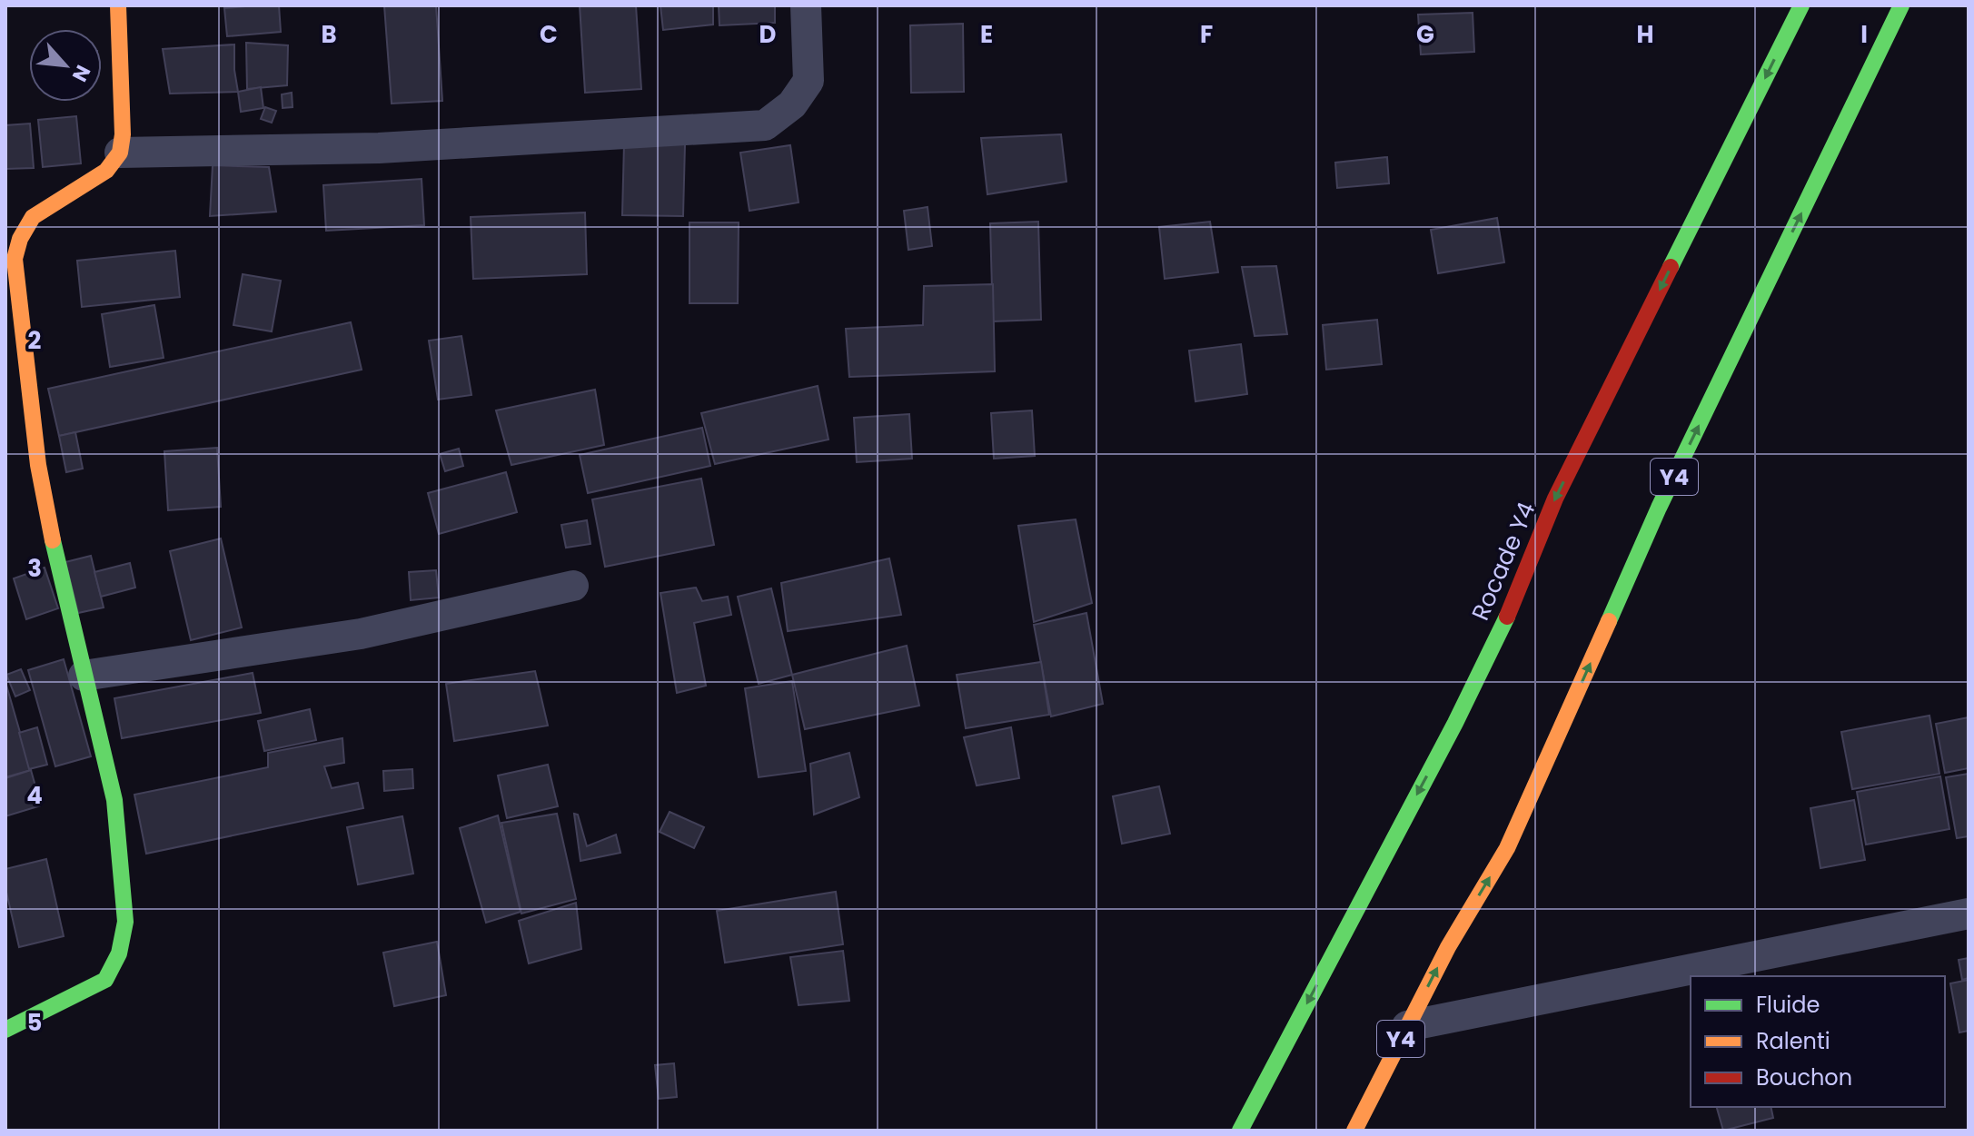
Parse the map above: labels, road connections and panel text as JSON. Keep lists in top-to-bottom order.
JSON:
{
  "streets": {
    "main road": ["Y4", "Rocade Y4"]
  },
  "legend": ["Fluide", "Ralenti", "Bouchon"],
  "north": "bottom right",
  "grid": {
    "columns": [
      "B",
      "C",
      "D",
      "E",
      "F",
      "G",
      "H",
      "I"
    ],
    "rows": [
      "2",
      "3",
      "4",
      "5"
    ]
  }
}
